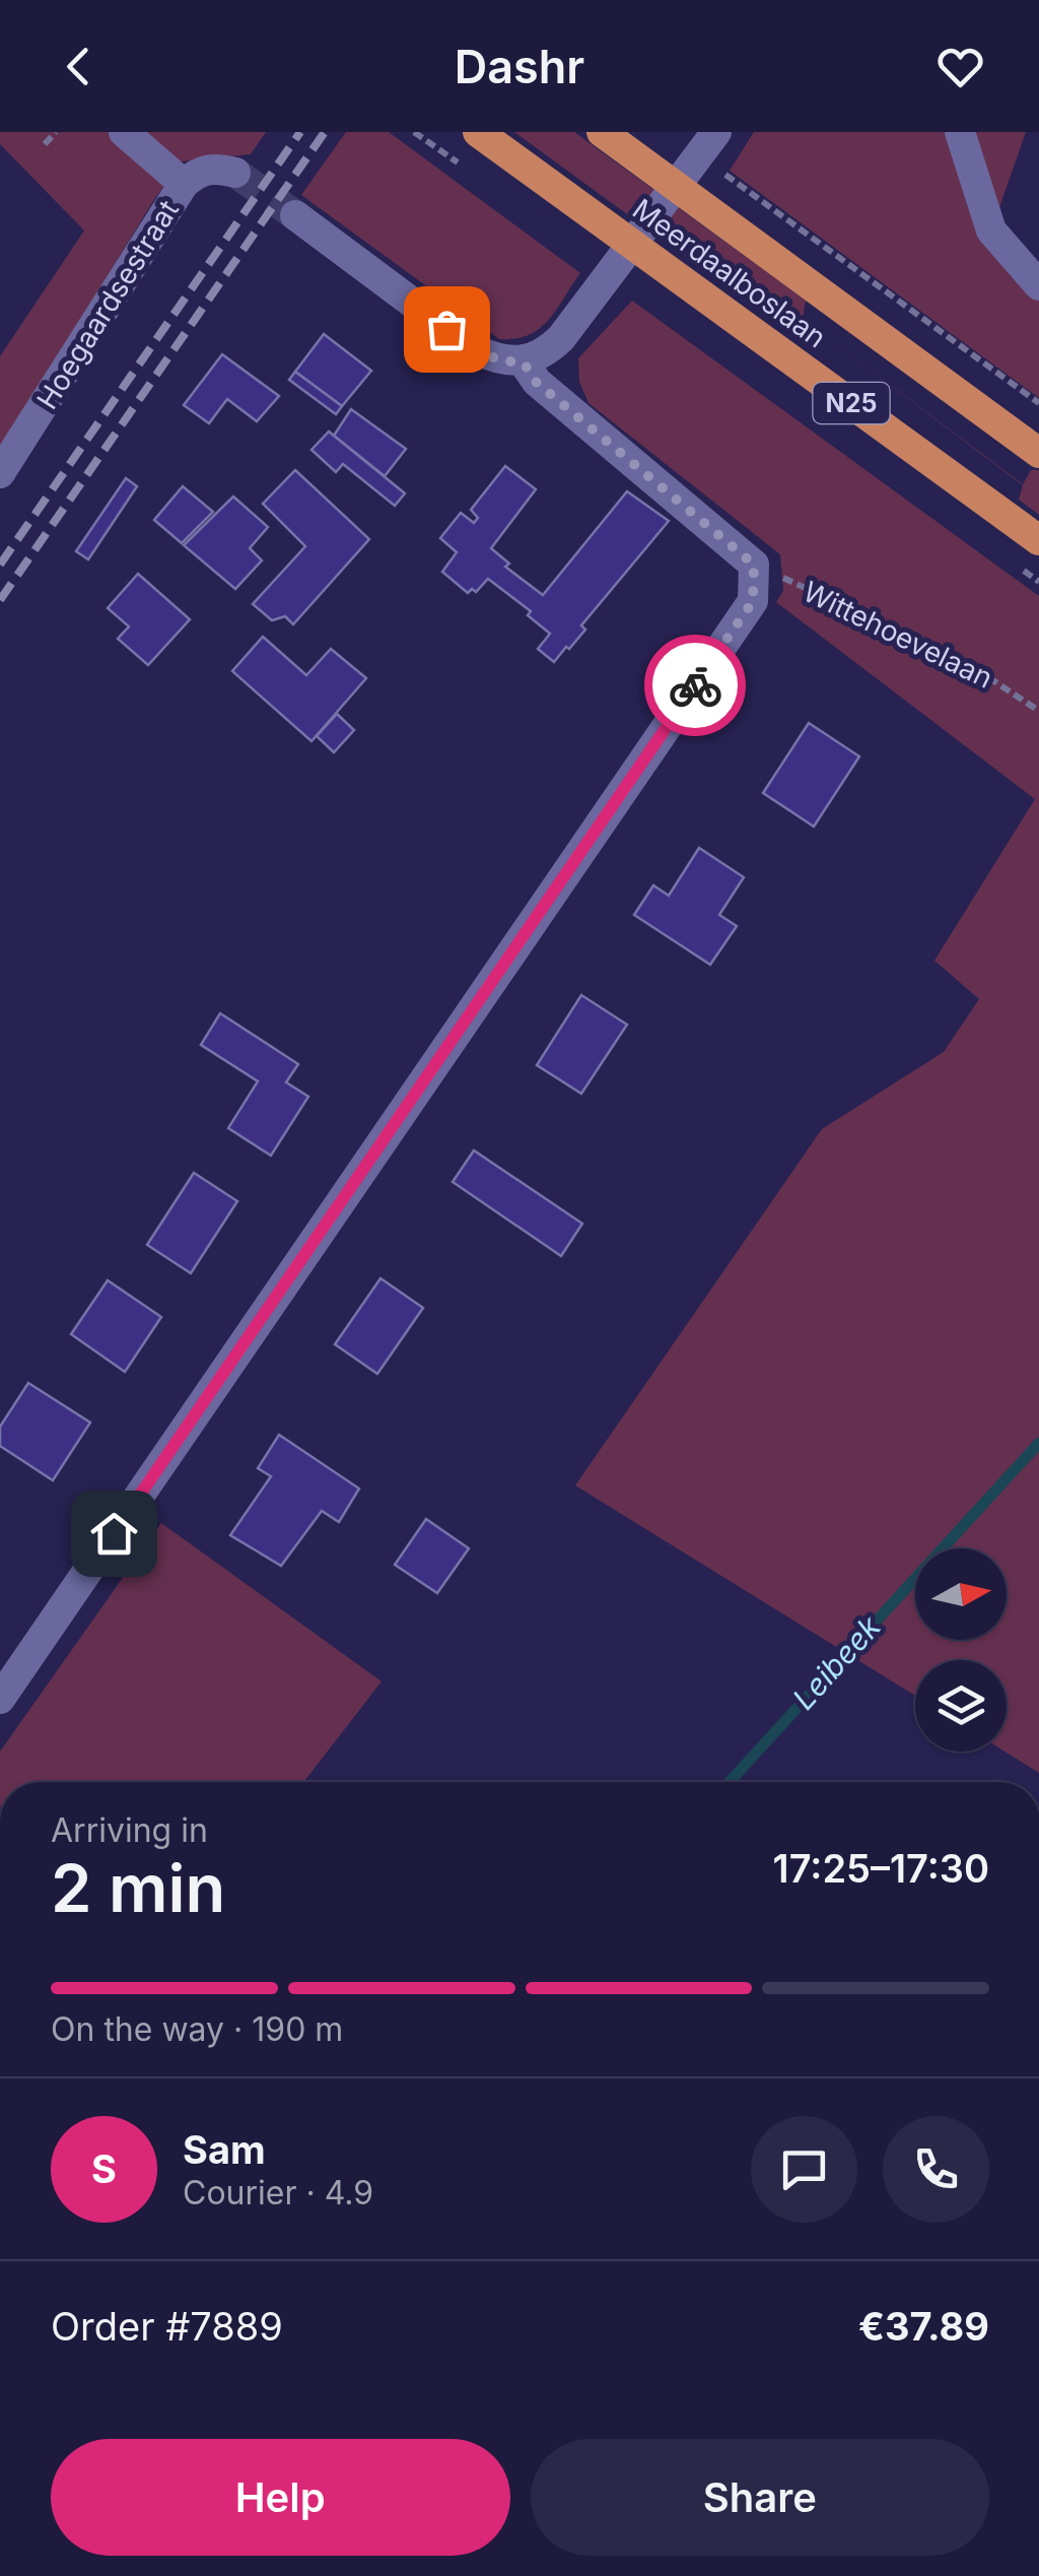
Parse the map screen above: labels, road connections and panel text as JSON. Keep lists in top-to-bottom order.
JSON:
{
  "streets": {
    "highway": ["Meerdaalboslaan", "N25"],
    "street": ["Hoegaardsestraat"],
    "path": ["Wittehoevelaan"]
  },
  "water": ["Leibeek"],
  "north": "right",
  "page": {
    "header": "Dashr",
    "heading": ["2 min", "Arriving in", "17:25–17:30"],
    "panel": [
      "Sam",
      "Courier · 4.9",
      "Order #7889",
      "€37.89"
    ],
    "bar": "On the way · 190 m",
    "round": "S",
    "buttons": ["Help", "Share"]
  }
}
